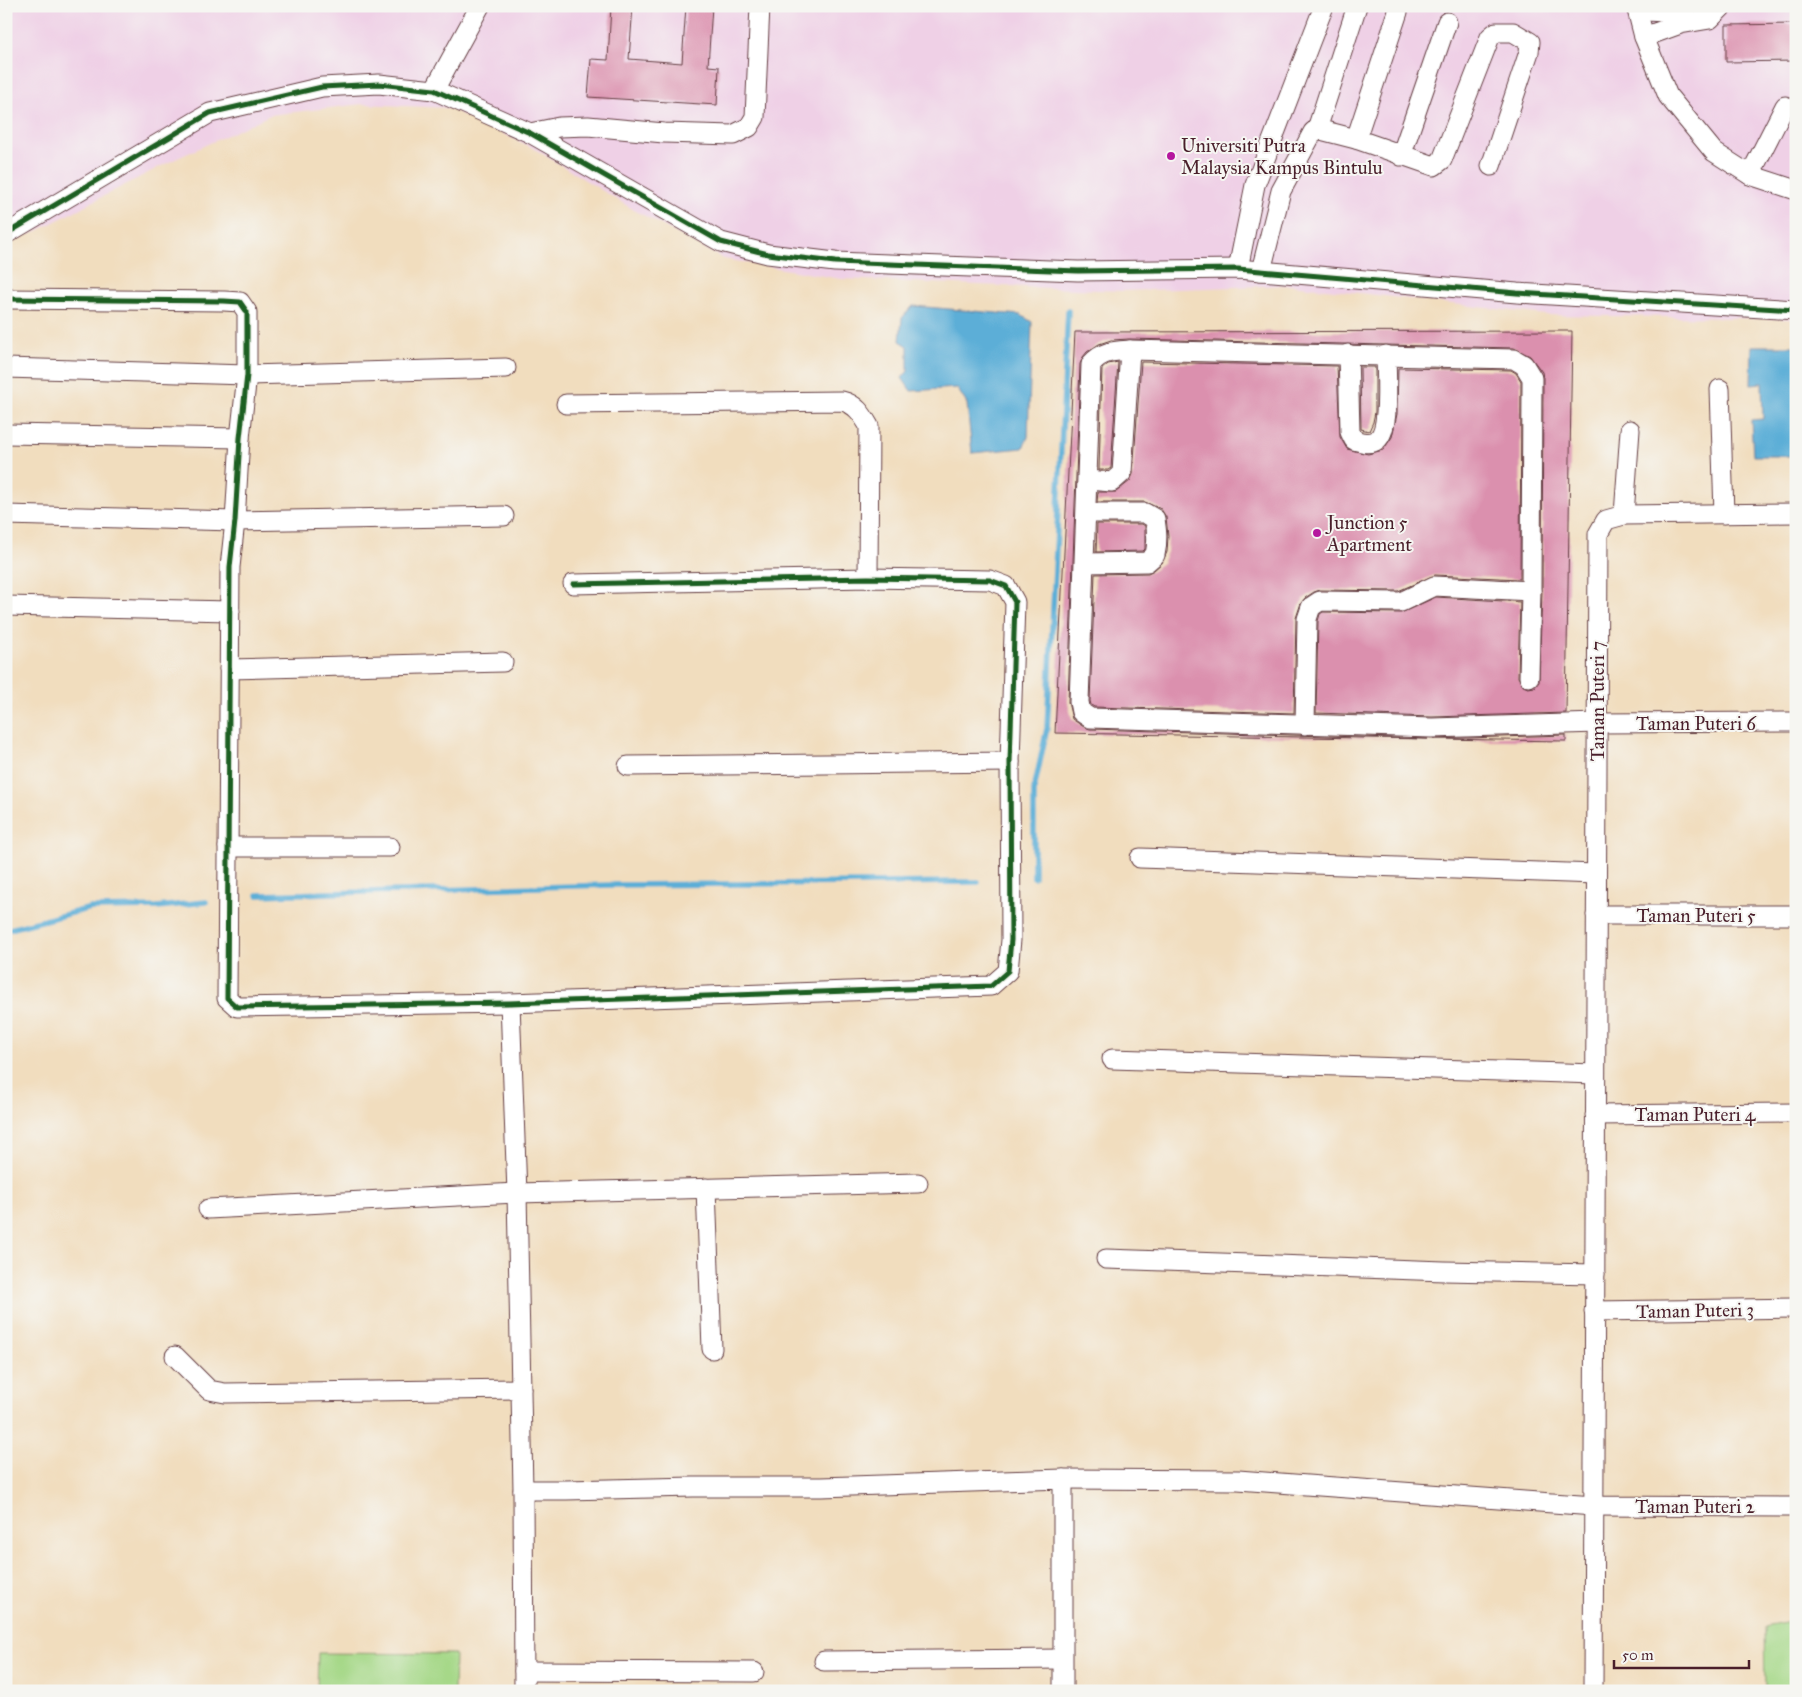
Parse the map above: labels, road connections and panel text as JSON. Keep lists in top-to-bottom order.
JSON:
{
  "streets": {
    "street": [
      "Taman Puteri 7",
      "Taman Puteri 6",
      "Taman Puteri 5",
      "Taman Puteri 4",
      "Taman Puteri 3",
      "Taman Puteri 2"
    ]
  },
  "crossings": [
    ["Taman Puteri 7", "Taman Puteri 6"],
    ["Taman Puteri 7", "Taman Puteri 5"],
    ["Taman Puteri 7", "Taman Puteri 4"],
    ["Taman Puteri 7", "Taman Puteri 3"],
    ["Taman Puteri 7", "Taman Puteri 2"]
  ],
  "places": ["Universiti Putra Malaysia Kampus Bintulu", "Junction 5 Apartment"],
  "scale_bar": "50 m"
}
